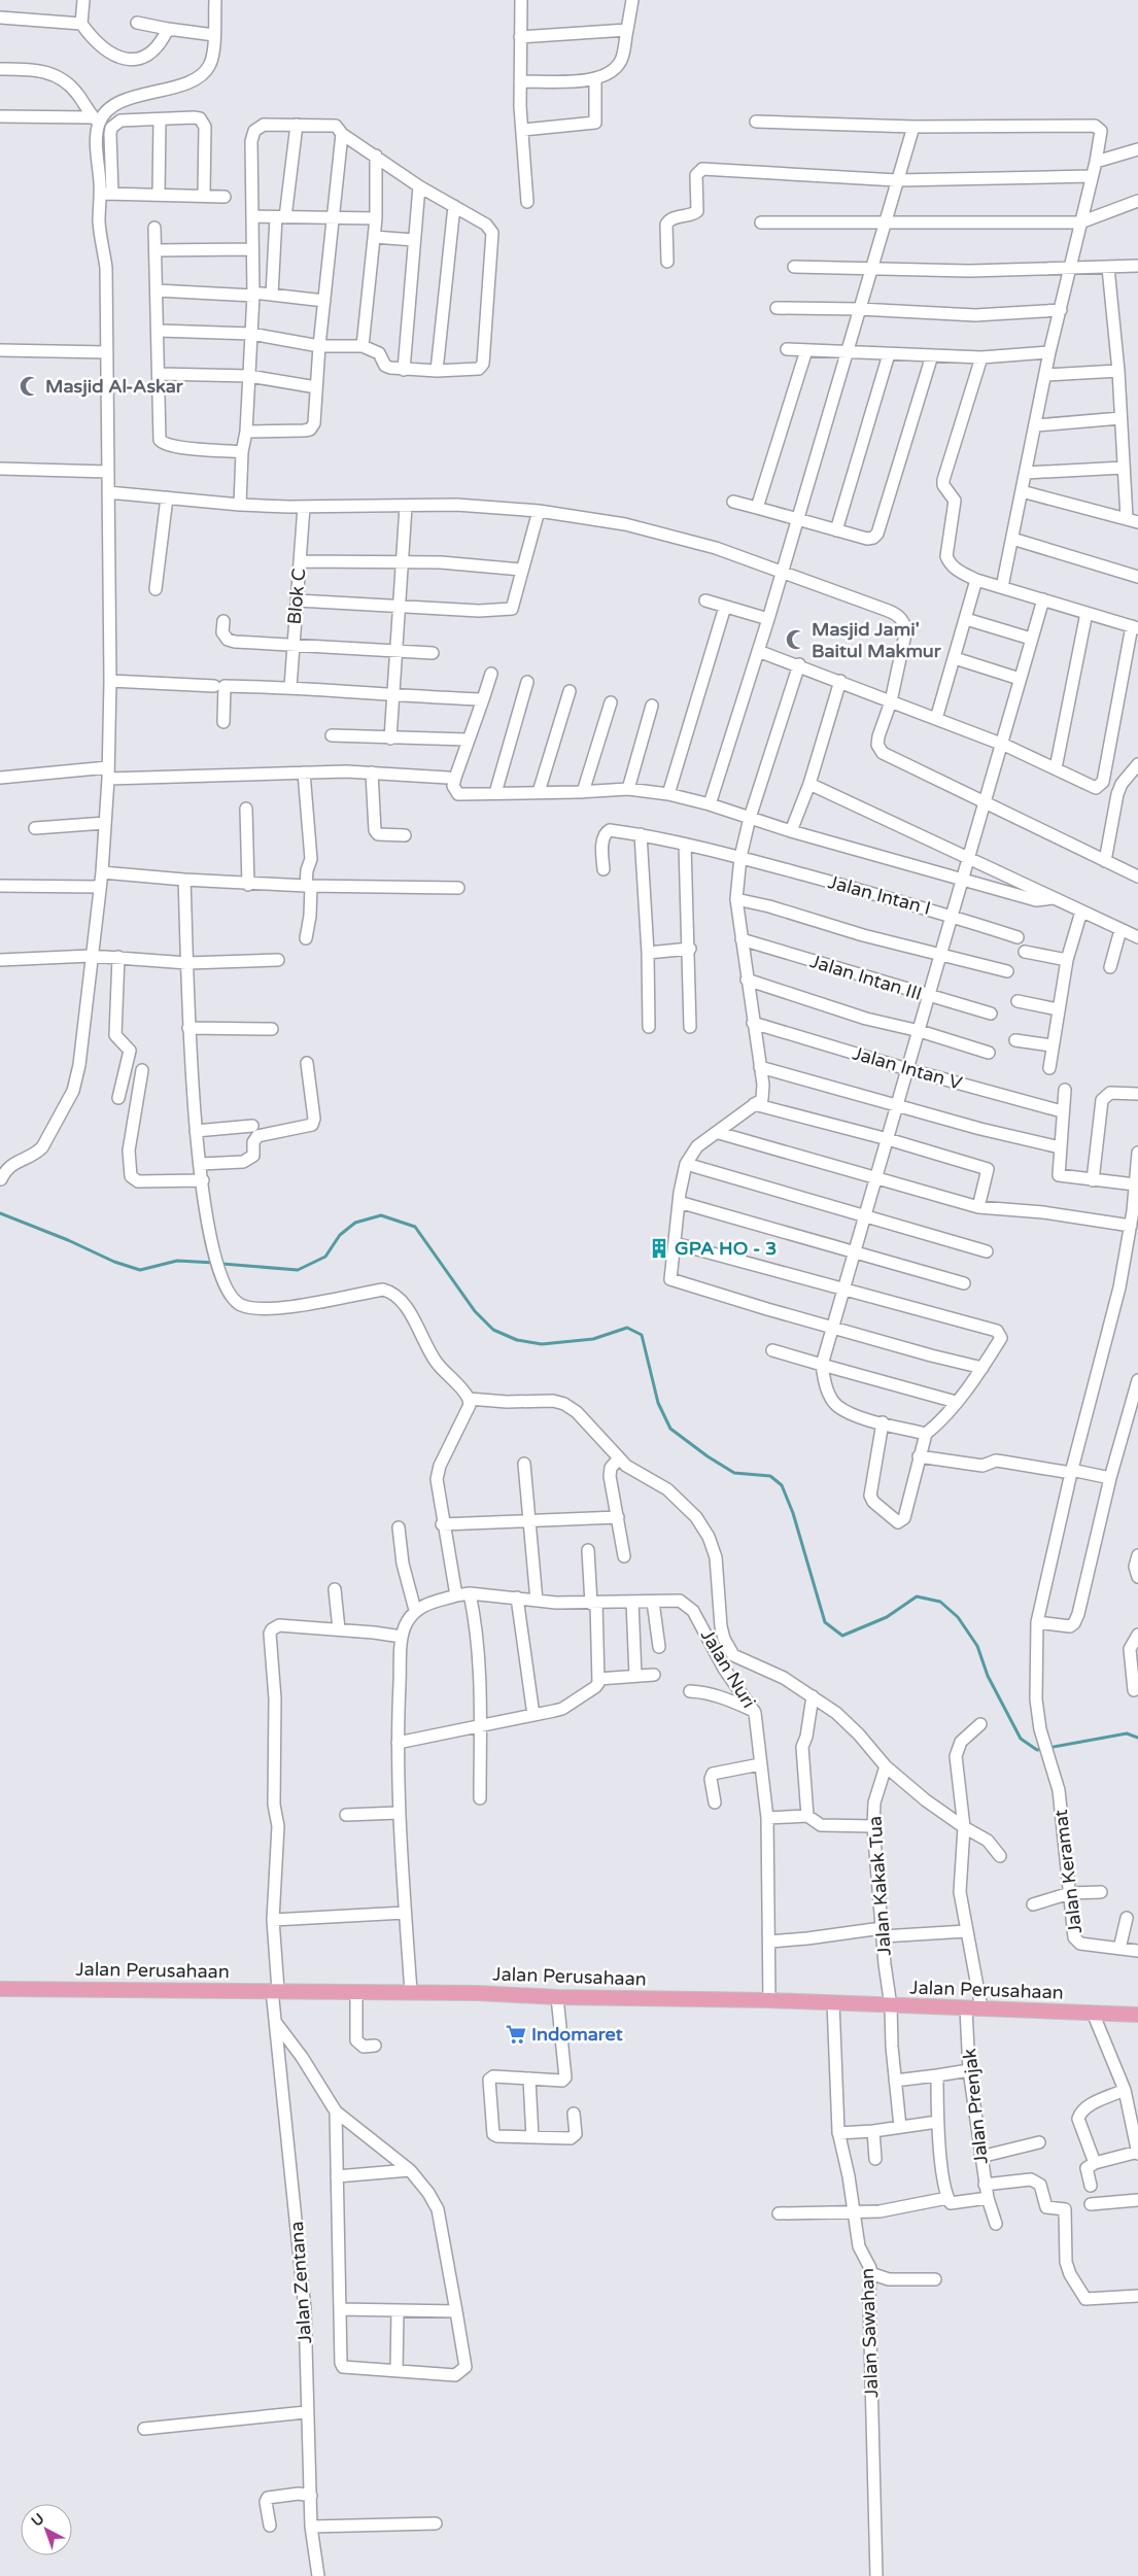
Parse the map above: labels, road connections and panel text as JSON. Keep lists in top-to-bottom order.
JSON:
{
  "streets": {
    "main road": ["Jalan Perusahaan"],
    "street": [
      "Blok C",
      "Jalan Intan I",
      "Jalan Intan III",
      "Jalan Intan V",
      "Jalan Nuri",
      "Jalan Keramat",
      "Jalan Kakak Tua",
      "Jalan Prenjak",
      "Jalan Zentana",
      "Jalan Sawahan"
    ]
  },
  "crossings": [
    ["Jalan Nuri", "Jalan Perusahaan"],
    ["Jalan Kakak Tua", "Jalan Perusahaan"],
    ["Jalan Perusahaan", "Jalan Prenjak"],
    ["Jalan Perusahaan", "Jalan Zentana"],
    ["Jalan Perusahaan", "Jalan Sawahan"]
  ],
  "places": {
    "mosque": ["Masjid Al-Askar", "Masjid Jami' Baitul Makmur"],
    "building": ["GPA HO - 3"],
    "supermarket": ["Indomaret"]
  },
  "north": "top left"
}
